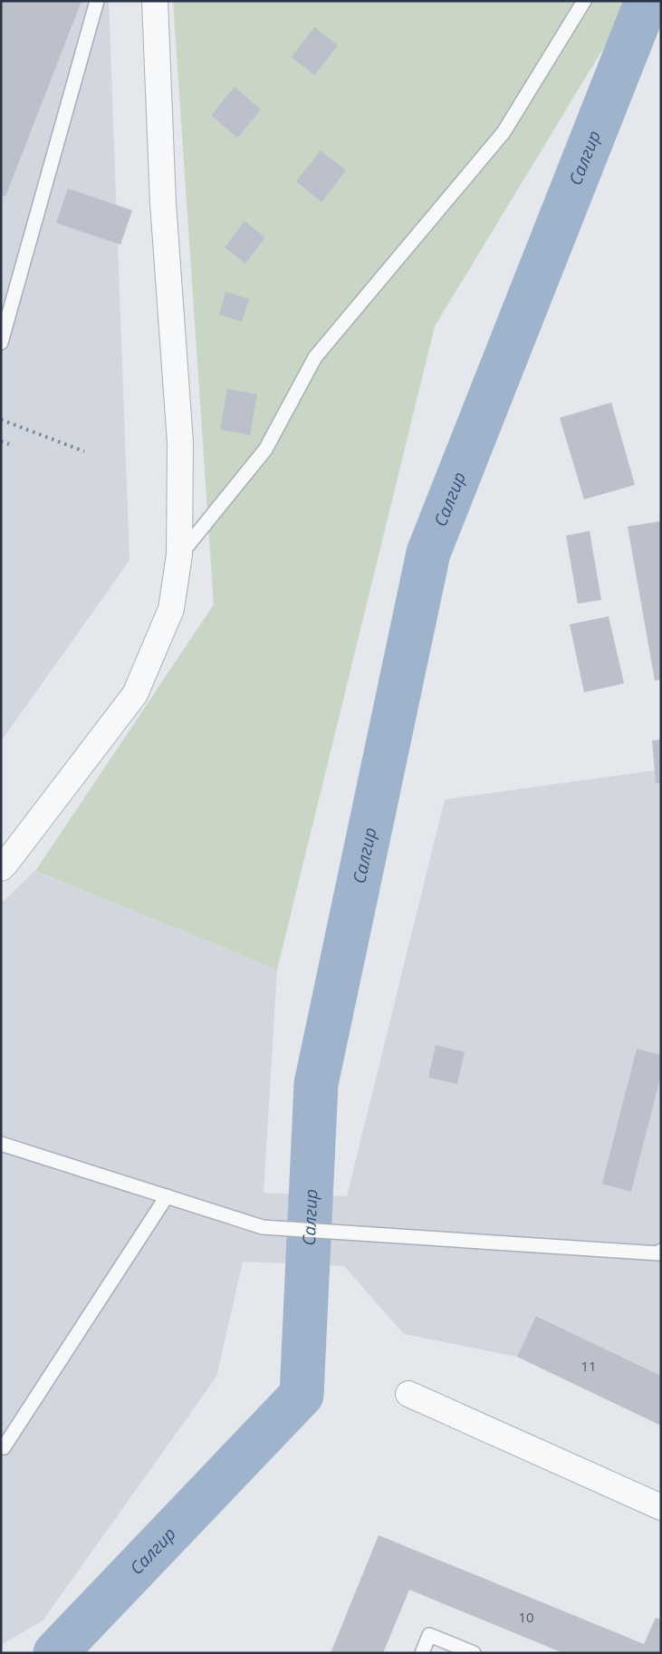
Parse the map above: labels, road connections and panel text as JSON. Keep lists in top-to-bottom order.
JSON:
{
  "water": ["Салгир"],
  "house_numbers": ["11", "10"]
}
